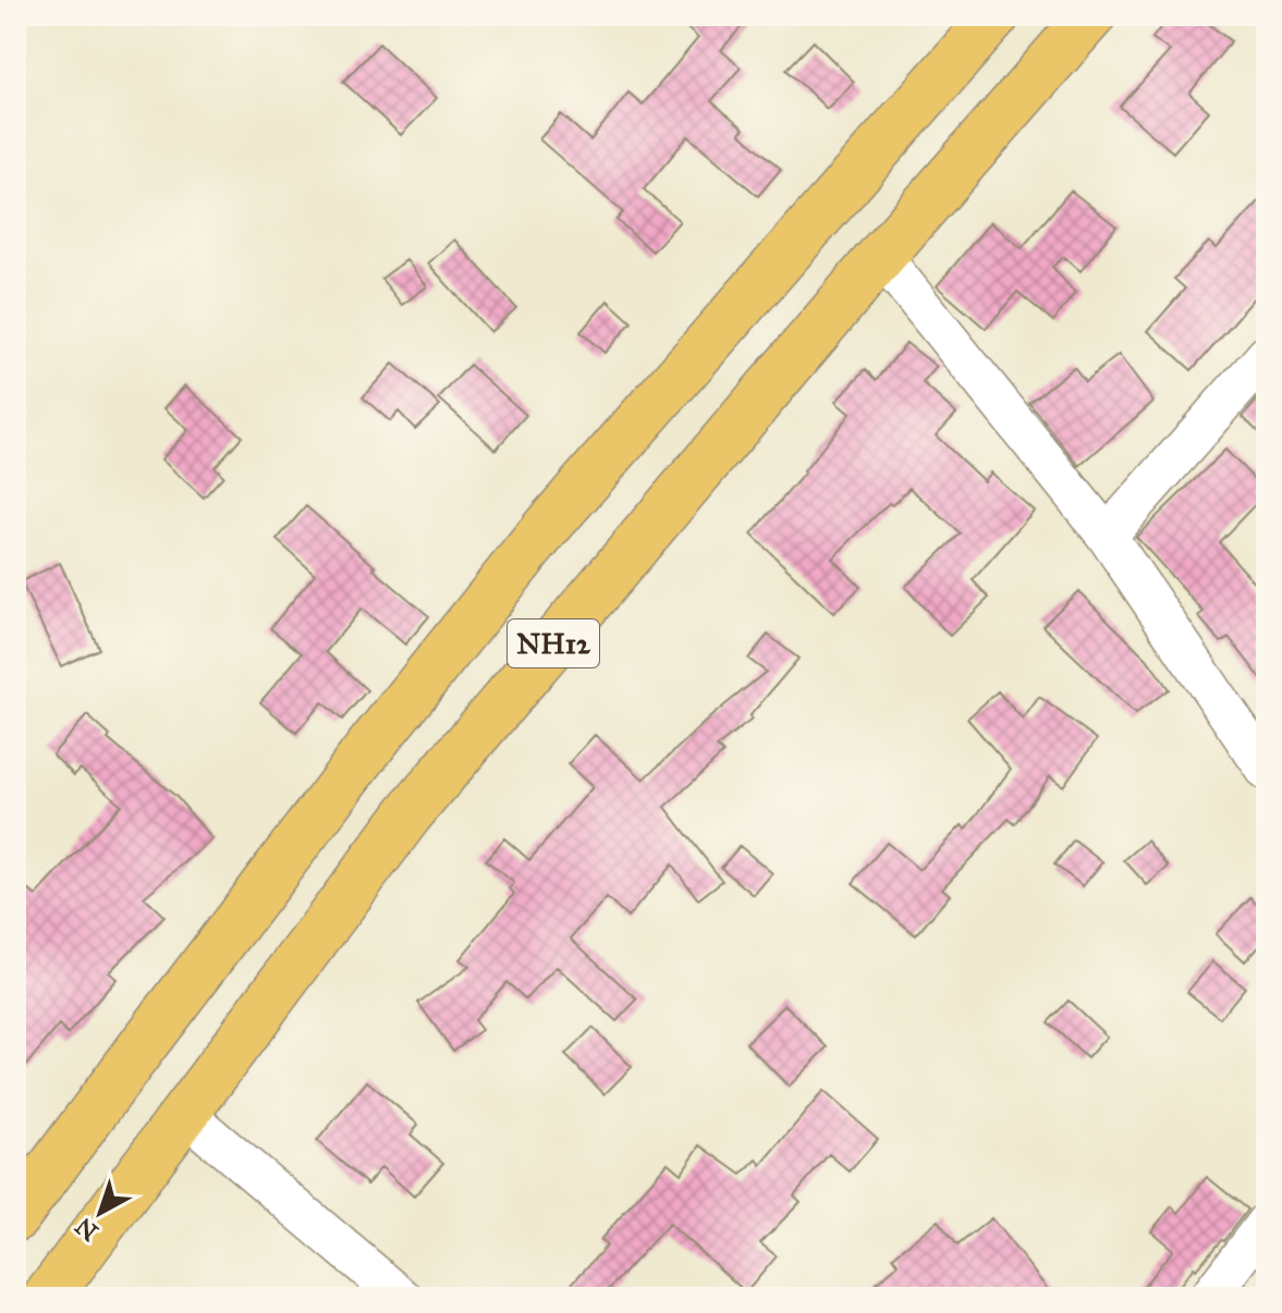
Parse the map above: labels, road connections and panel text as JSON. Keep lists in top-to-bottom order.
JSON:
{
  "streets": {
    "highway": ["NH12"]
  },
  "north": "bottom left"
}
